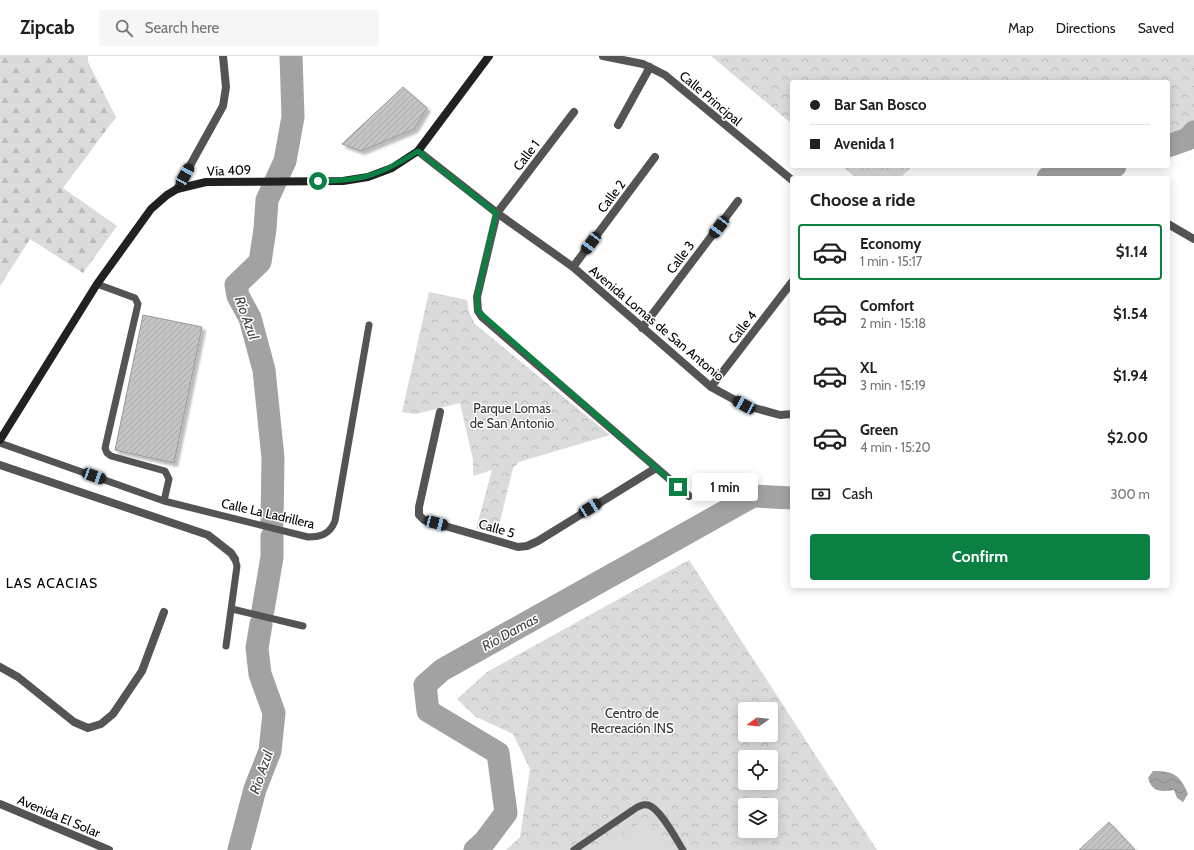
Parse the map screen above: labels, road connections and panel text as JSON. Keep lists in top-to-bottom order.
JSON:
{
  "streets": {
    "street": [
      "Calle Principal",
      "Calle 1",
      "Vía 409",
      "Calle 2",
      "Calle 3",
      "Avenida Lomas de San Antonio",
      "Calle 4",
      "Calle 5",
      "Avenida El Solar"
    ],
    "lane": ["Calle La Ladrillera"]
  },
  "crossings": [
    ["Calle 1", "Avenida Lomas de San Antonio"],
    ["Vía 409", "Avenida Lomas de San Antonio"],
    ["Vía 409", "Calle La Ladrillera"],
    ["Calle 2", "Avenida Lomas de San Antonio"],
    ["Calle 3", "Avenida Lomas de San Antonio"],
    ["Avenida Lomas de San Antonio", "Calle 4"]
  ],
  "districts": ["LAS ACACIAS"],
  "water": ["Río Azul", "Río Damas"],
  "parks": ["Parque Lomas de San Antonio", "Centro de Recreación INS"],
  "north": "left",
  "page": {
    "header": "Zipcab",
    "search": "Search here",
    "nav": ["Map", "Directions", "Saved"],
    "banner": ["Bar San Bosco", "Avenida 1"],
    "heading": "Choose a ride",
    "list": [
      {
        "name": "Economy",
        "note": "1 min · 15:17",
        "value": "$1.14"
      },
      {
        "name": "Comfort",
        "note": "2 min · 15:18",
        "value": "$1.54"
      },
      {
        "name": "XL",
        "note": "3 min · 15:19",
        "value": "$1.94"
      },
      {
        "name": "Green",
        "note": "4 min · 15:20",
        "value": "$2.00"
      }
    ],
    "pay": ["Cash", "300 m"],
    "bubble": "1 min",
    "buttons": "Confirm"
  }
}
